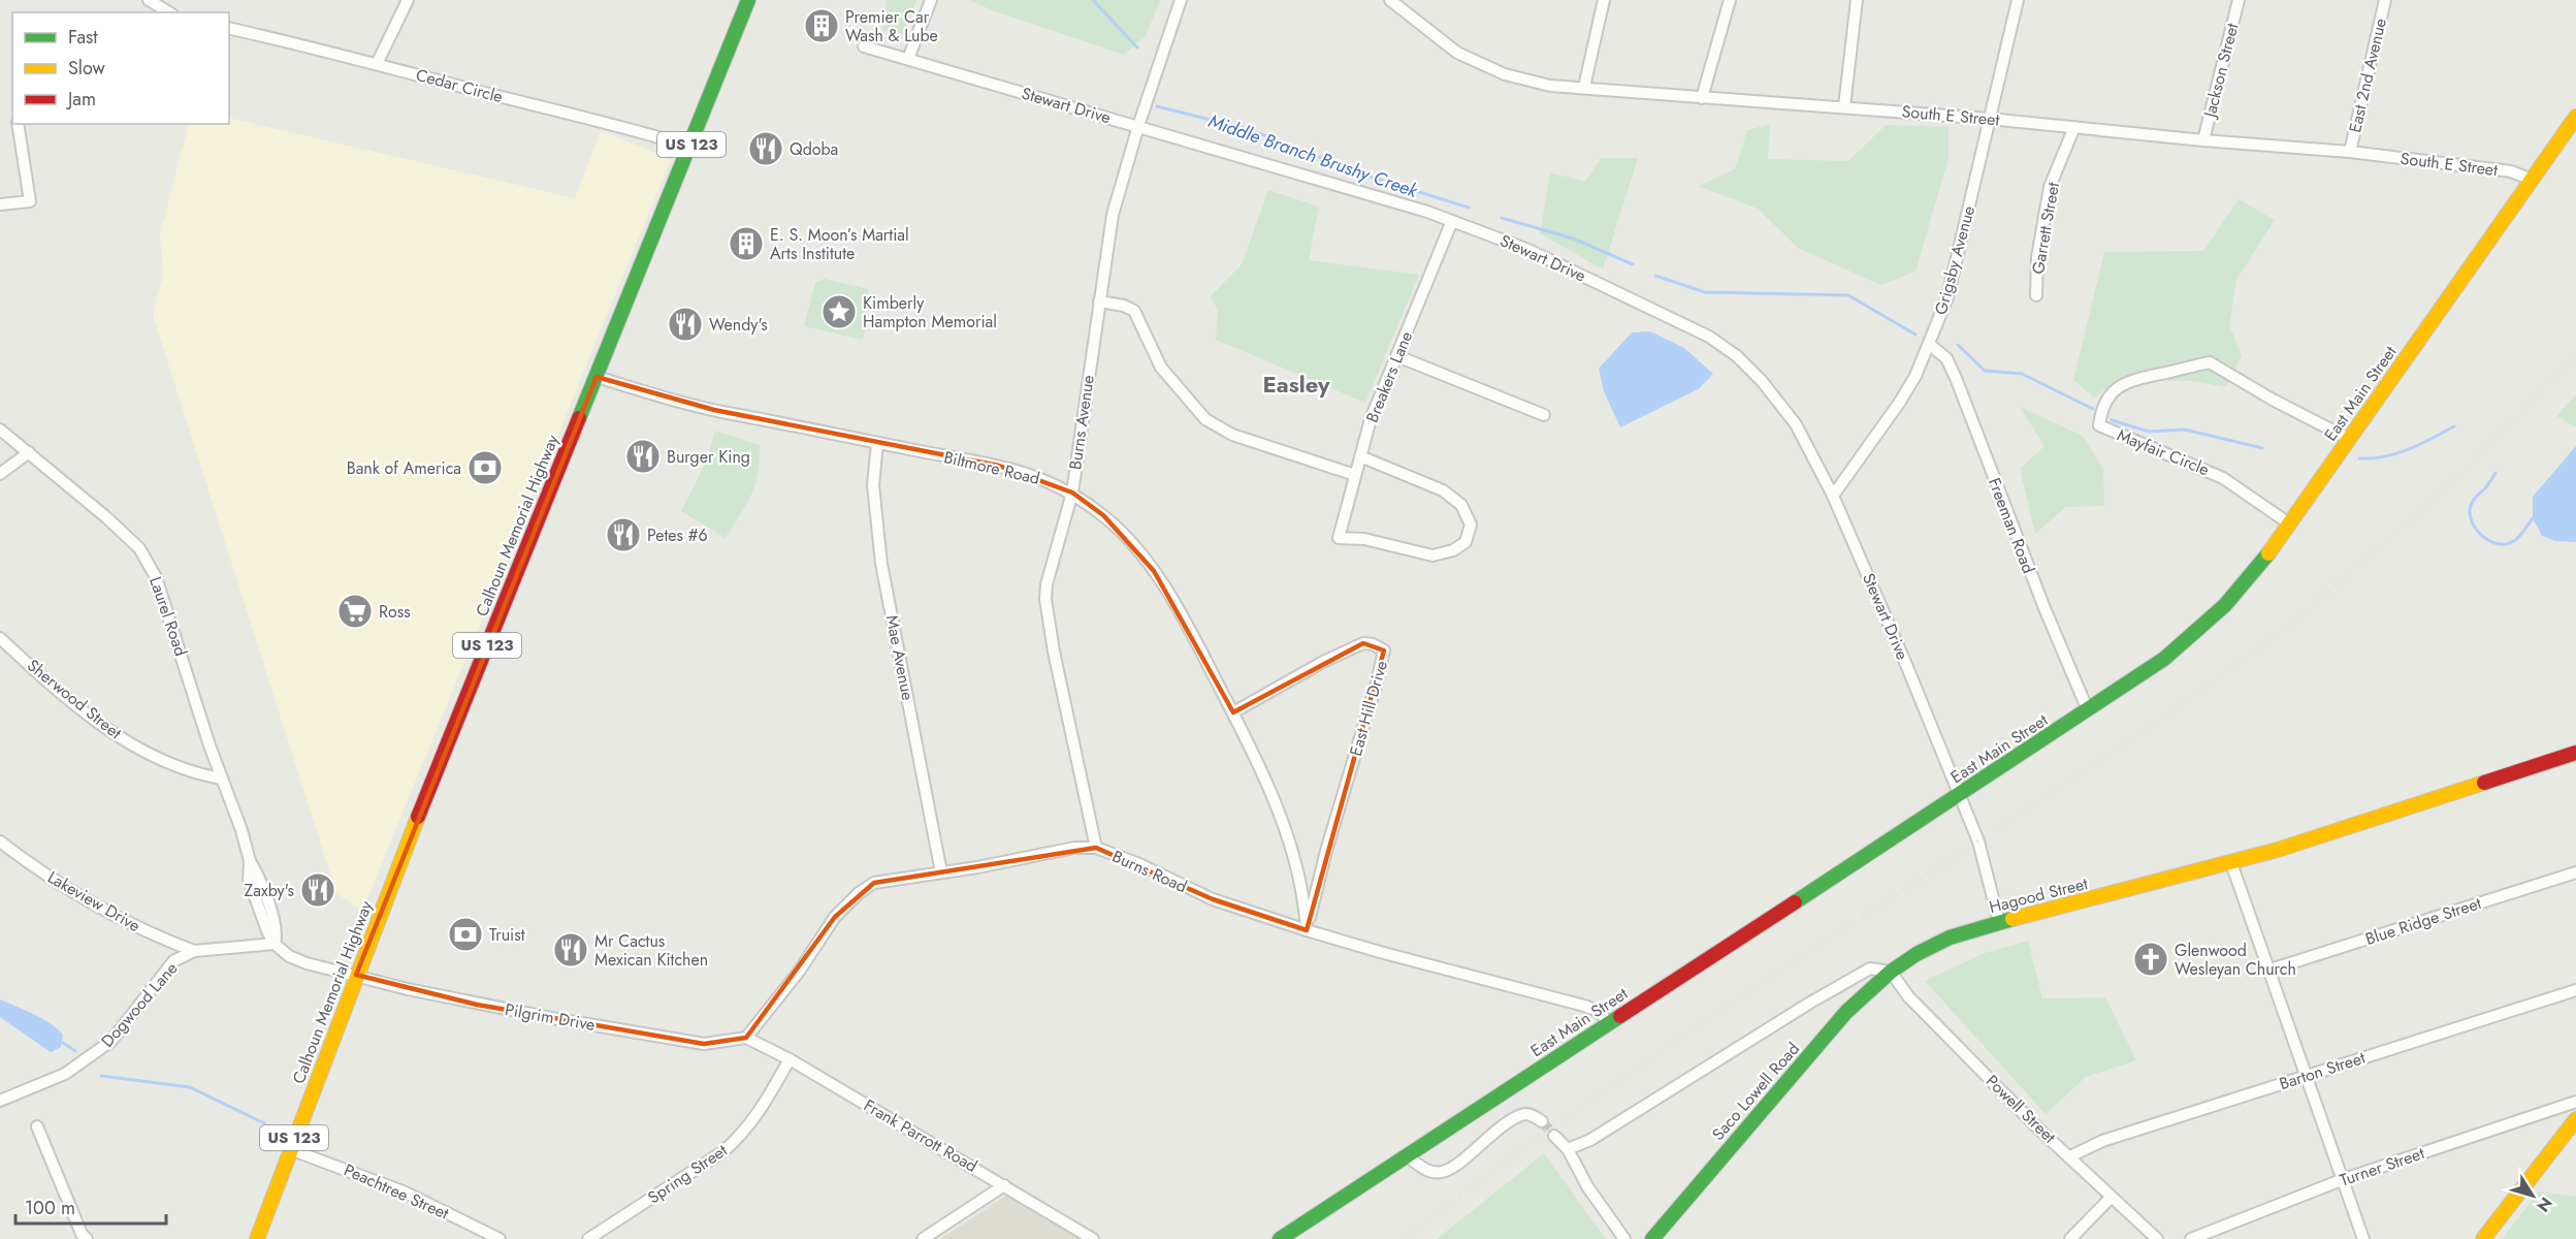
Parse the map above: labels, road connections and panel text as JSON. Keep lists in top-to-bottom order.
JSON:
{
  "streets": {
    "main road": [
      "US 123",
      "East Main Street",
      "Calhoun Memorial Highway",
      "Hagood Street",
      "Saco Lowell Road"
    ],
    "street": [
      "Jackson Street",
      "East 2nd Avenue",
      "Cedar Circle",
      "Stewart Drive",
      "South E Street",
      "Garrett Street",
      "Grigsby Avenue",
      "Breakers Lane",
      "Burns Avenue",
      "Mayfair Circle",
      "Biltmore Road",
      "Freeman Road",
      "Laurel Road",
      "Mae Avenue",
      "Sherwood Street",
      "East Hill Drive",
      "Burns Road",
      "Lakeview Drive",
      "Blue Ridge Street",
      "Dogwood Lane",
      "Pilgrim Drive",
      "Barton Street",
      "Powell Street",
      "Frank Parrott Road",
      "Turner Street",
      "Spring Street",
      "Peachtree Street"
    ]
  },
  "crossings": [
    ["Jackson Street", "South E Street"],
    ["East 2nd Avenue", "South E Street"],
    ["Cedar Circle", "Calhoun Memorial Highway"],
    ["Stewart Drive", "Grigsby Avenue"],
    ["Stewart Drive", "Breakers Lane"],
    ["Stewart Drive", "East Main Street"],
    ["Stewart Drive", "Burns Avenue"],
    ["Stewart Drive", "Hagood Street"],
    ["South E Street", "Garrett Street"],
    ["South E Street", "Grigsby Avenue"],
    ["South E Street", "East Main Street"],
    ["Grigsby Avenue", "Freeman Road"],
    ["East Main Street", "Mayfair Circle"],
    ["East Main Street", "Freeman Road"],
    ["East Main Street", "Burns Road"],
    ["Burns Avenue", "Biltmore Road"],
    ["Burns Avenue", "Burns Road"],
    ["Biltmore Road", "Calhoun Memorial Highway"],
    ["Biltmore Road", "Mae Avenue"],
    ["Biltmore Road", "East Hill Drive"],
    ["Biltmore Road", "Burns Road"],
    ["Calhoun Memorial Highway", "Pilgrim Drive"],
    ["Calhoun Memorial Highway", "Peachtree Street"],
    ["Laurel Road", "Sherwood Street"],
    ["Laurel Road", "Dogwood Lane"],
    ["Mae Avenue", "Burns Road"],
    ["East Hill Drive", "Burns Road"],
    ["Burns Road", "Pilgrim Drive"],
    ["Burns Road", "Frank Parrott Road"],
    ["Hagood Street", "Saco Lowell Road"],
    ["Hagood Street", "Powell Street"],
    ["Lakeview Drive", "Dogwood Lane"],
    ["Pilgrim Drive", "Frank Parrott Road"],
    ["Barton Street", "Powell Street"],
    ["Saco Lowell Road", "Powell Street"],
    ["Frank Parrott Road", "Spring Street"]
  ],
  "districts": ["Easley"],
  "water": ["Middle Branch Brushy Creek"],
  "places": {
    "building": ["Premier Car Wash & Lube", "E. S. Moon’s Martial Arts Institute"],
    "restaurant": [
      "Qdoba",
      "Wendy's",
      "Burger King",
      "Petes #6",
      "Zaxby's",
      "Mr Cactus Mexican Kitchen"
    ],
    "place": ["Kimberly Hampton Memorial"],
    "bank": ["Bank of America", "Truist"],
    "supermarket": ["Ross"],
    "church": ["Glenwood Wesleyan Church"]
  },
  "legend": ["Fast", "Slow", "Jam"],
  "scale_bar": "100 m",
  "north": "bottom right"
}
